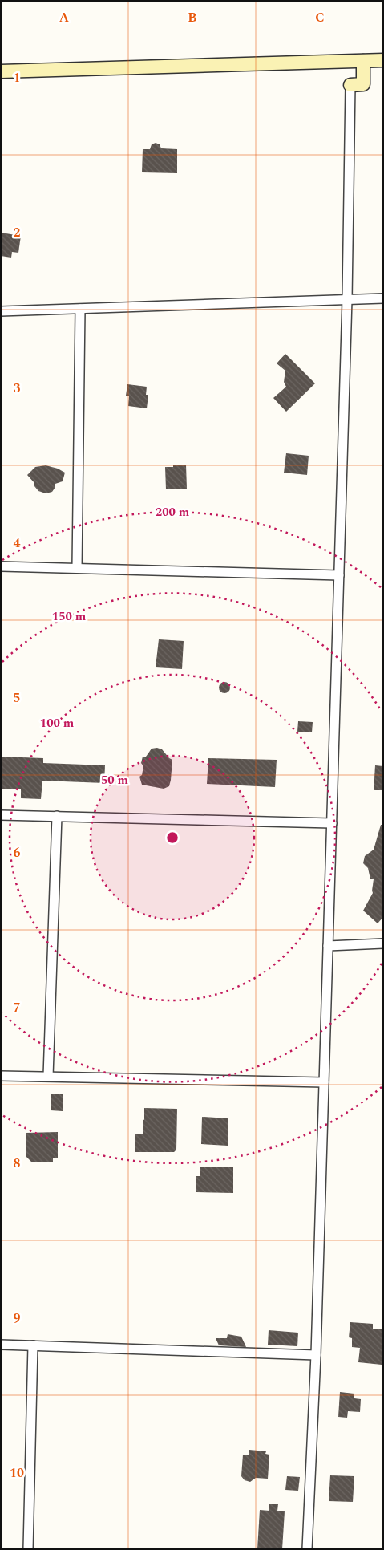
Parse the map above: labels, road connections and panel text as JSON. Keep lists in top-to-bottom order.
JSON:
{
  "grid": {
    "columns": ["A", "B", "C"],
    "rows": [
      "1",
      "2",
      "3",
      "4",
      "5",
      "6",
      "7",
      "8",
      "9",
      "10"
    ]
  },
  "rings": [
    "200 m",
    "150 m",
    "100 m",
    "50 m"
  ]
}
